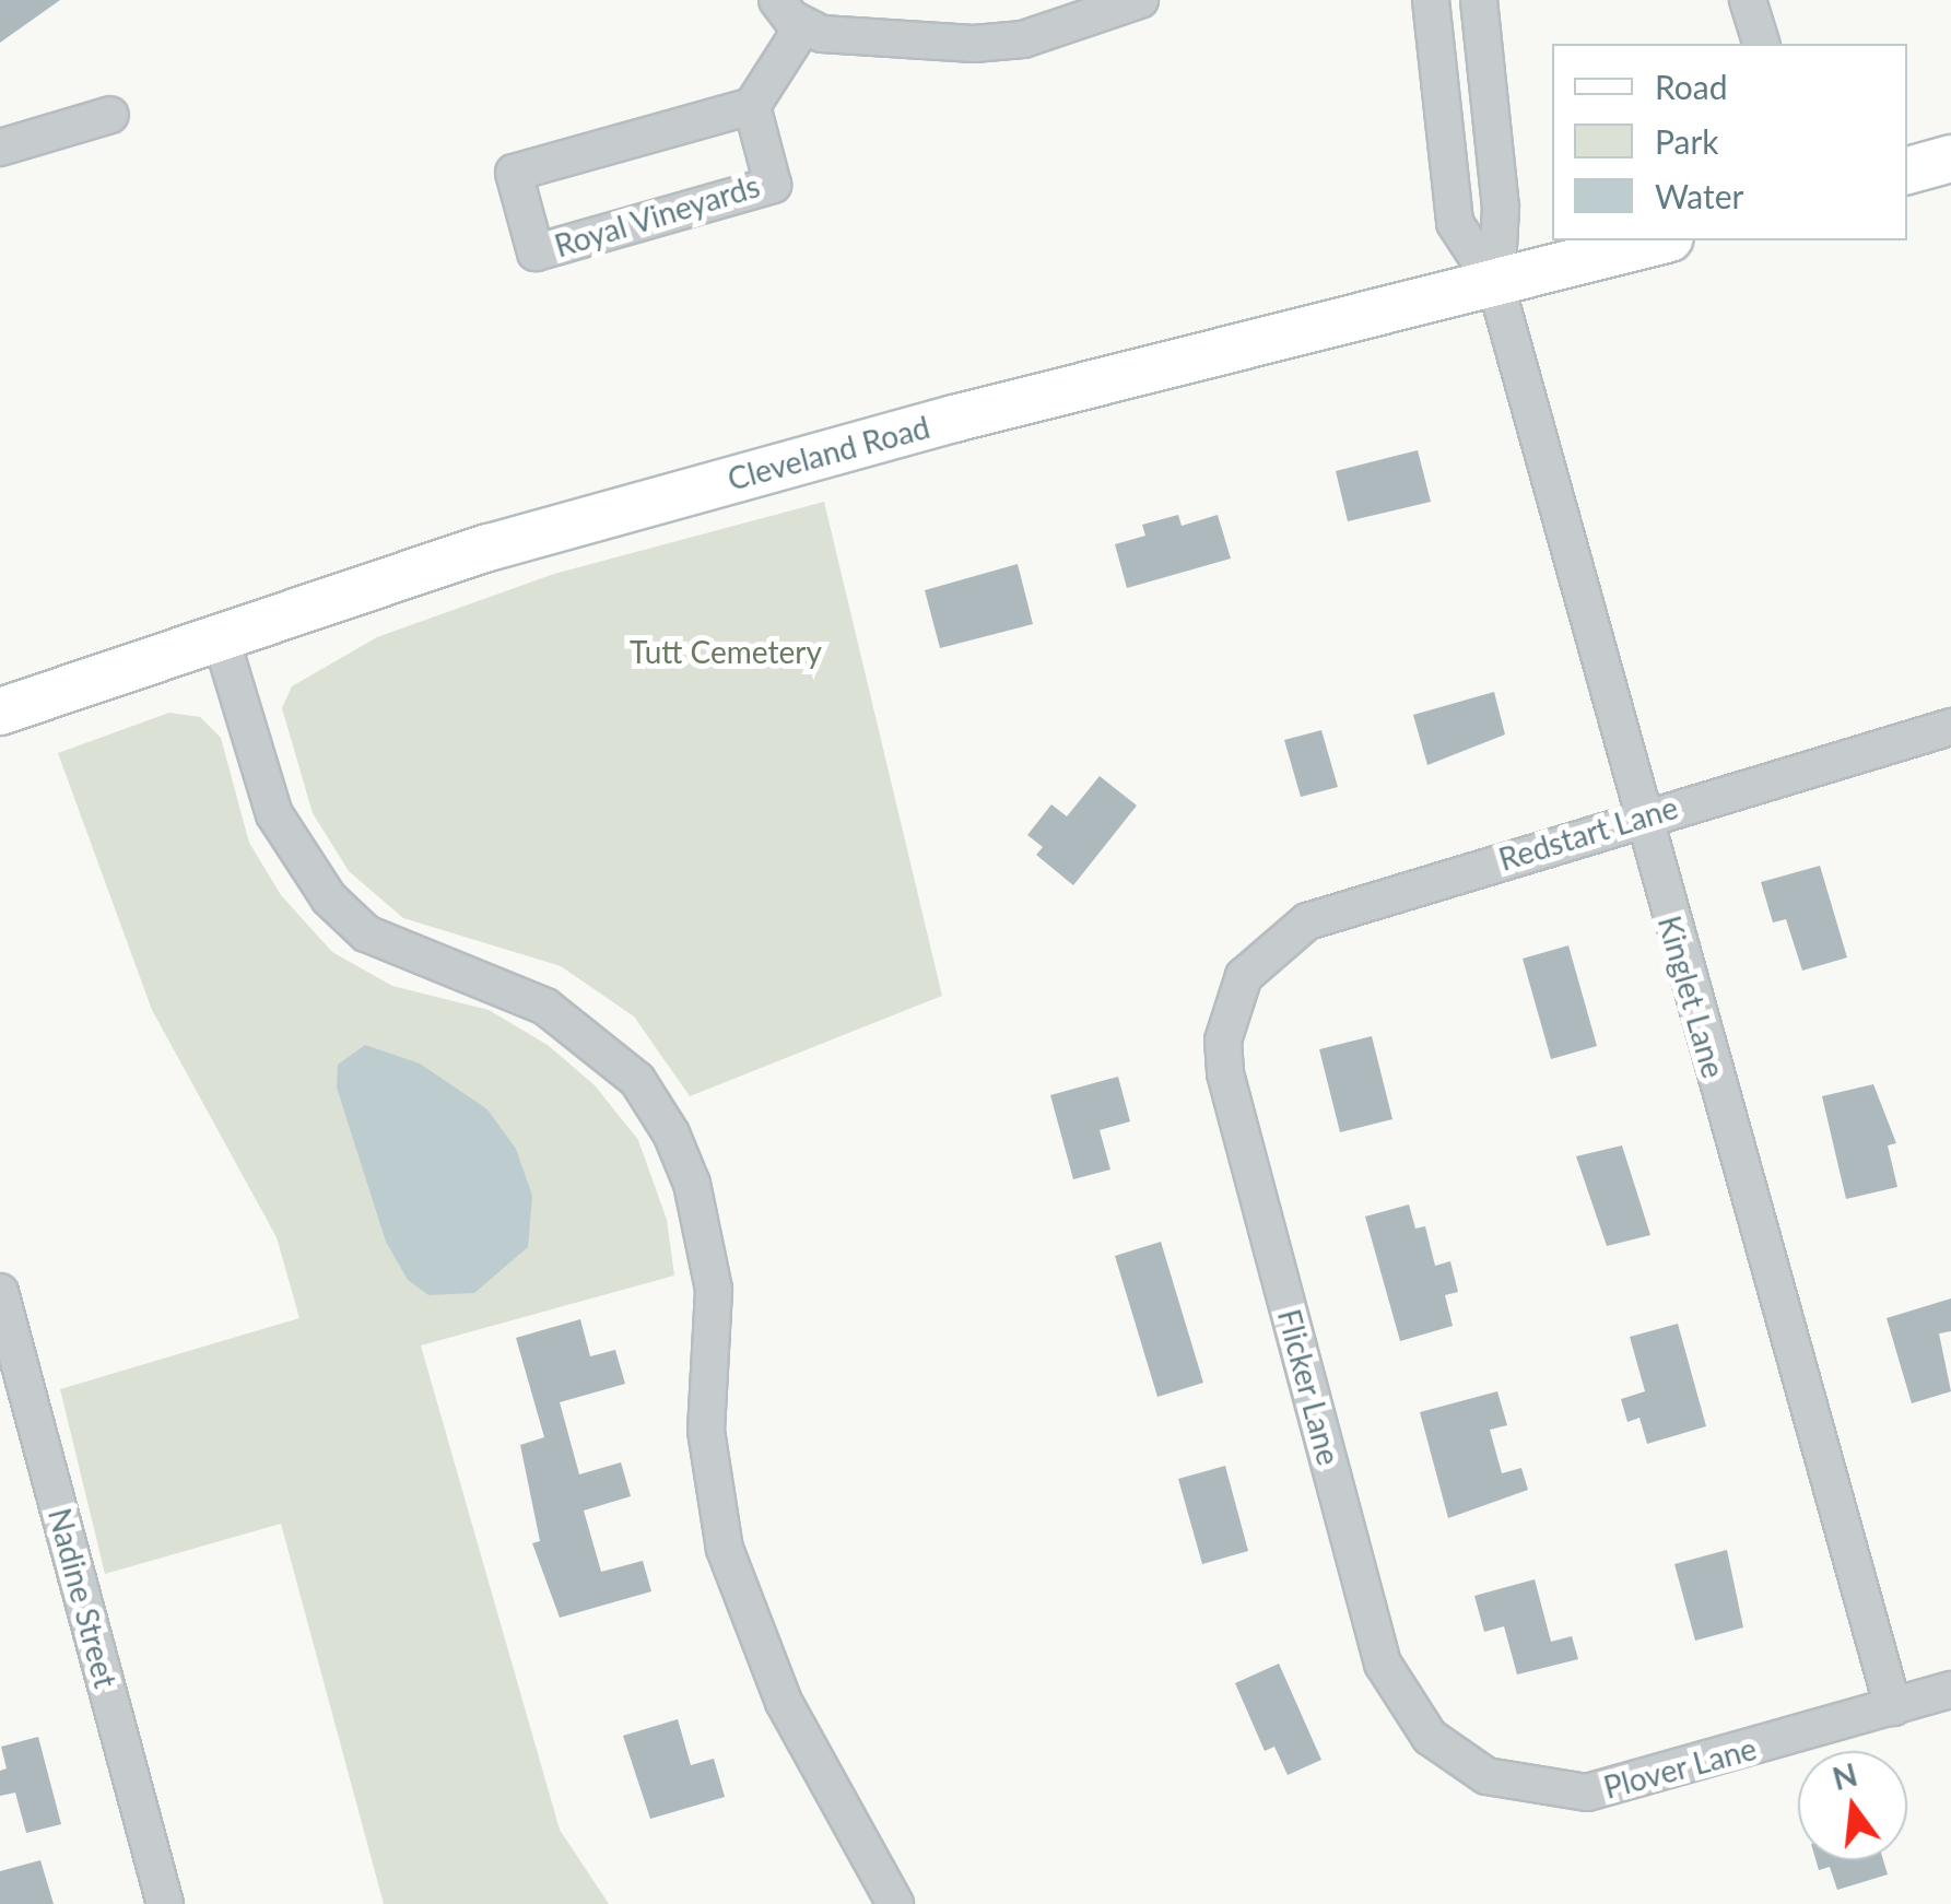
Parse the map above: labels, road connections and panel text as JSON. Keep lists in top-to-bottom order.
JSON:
{
  "streets": {
    "main road": ["Cleveland Road"],
    "street": [
      "Royal Vineyards",
      "Redstart Lane",
      "Kinglet Lane",
      "Flicker Lane",
      "Nadine Street",
      "Plover Lane"
    ]
  },
  "crossings": [
    ["Cleveland Road", "Kinglet Lane"],
    ["Redstart Lane", "Kinglet Lane"],
    ["Redstart Lane", "Flicker Lane"],
    ["Kinglet Lane", "Plover Lane"],
    ["Flicker Lane", "Plover Lane"]
  ],
  "parks": ["Tutt Cemetery"],
  "legend": ["Road", "Park", "Water"],
  "north": "top"
}
